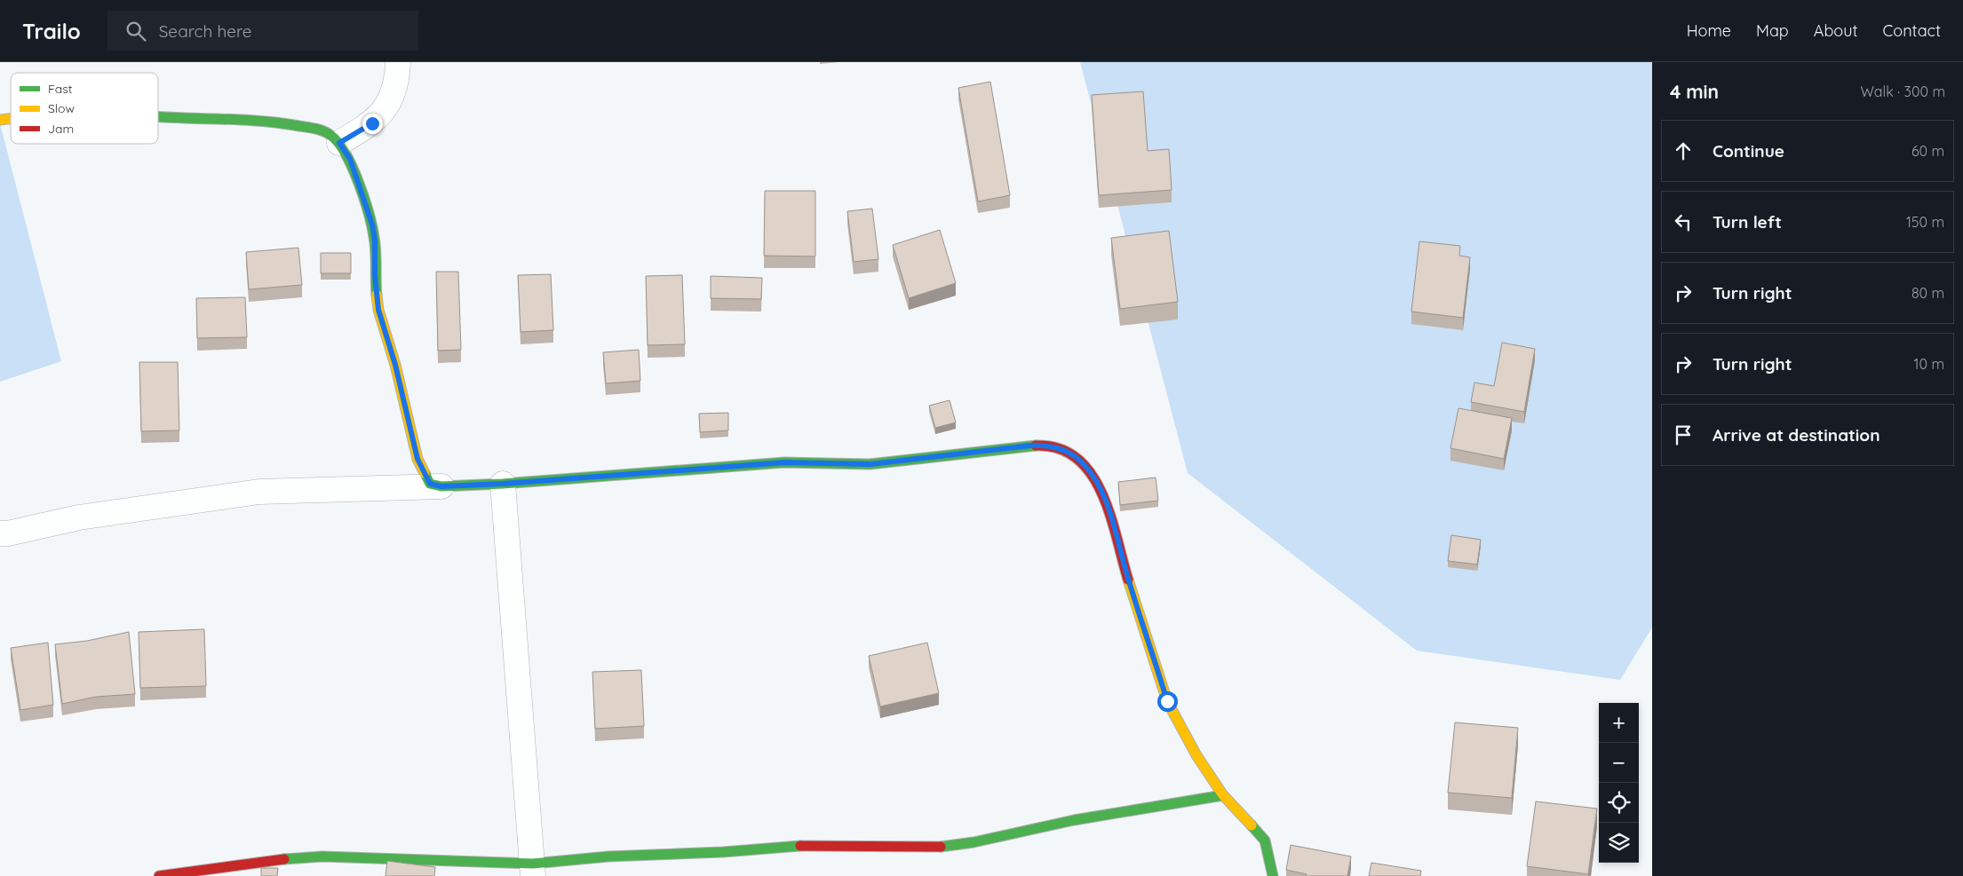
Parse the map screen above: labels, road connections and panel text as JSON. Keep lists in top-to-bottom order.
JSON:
{
  "legend": ["Fast", "Slow", "Jam"],
  "page": {
    "header": "Trailo",
    "search": "Search here",
    "nav": [
      "Home",
      "Map",
      "About",
      "Contact"
    ],
    "heading": ["4 min", "Walk · 300 m"],
    "list": [
      ["Continue", "60 m"],
      ["Turn left", "150 m"],
      ["Turn right", "80 m"],
      ["Turn right", "10 m"],
      "Arrive at destination"
    ],
    "map_buttons": ["+", "−"]
  }
}
